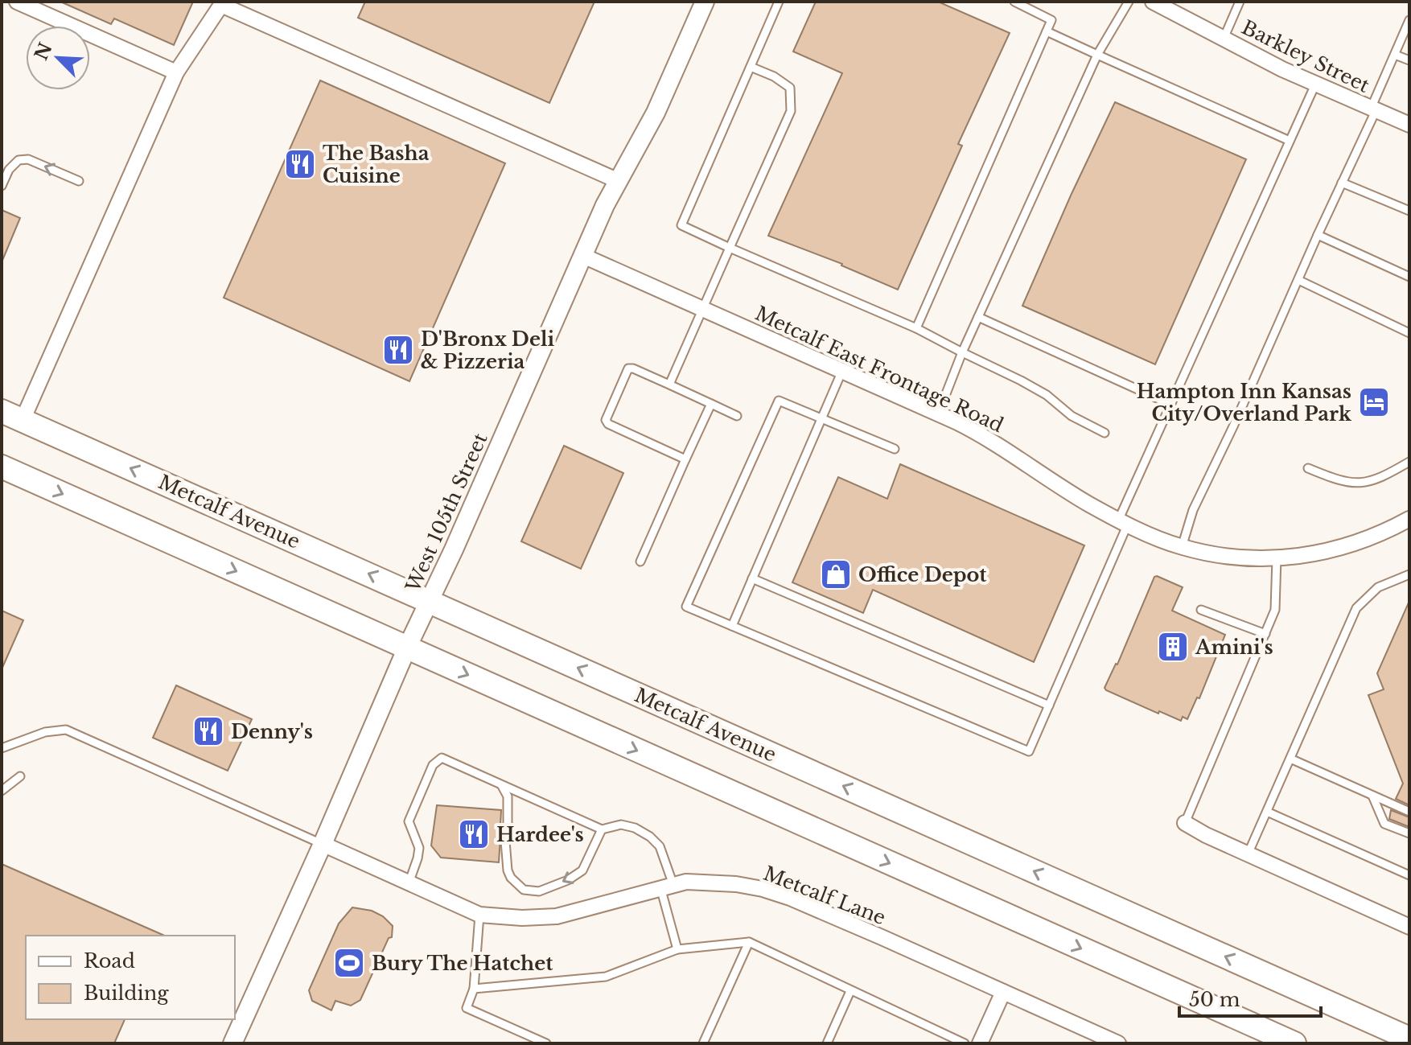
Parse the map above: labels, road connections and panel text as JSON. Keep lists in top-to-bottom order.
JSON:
{
  "streets": {
    "main road": ["Metcalf Avenue"],
    "street": [
      "Barkley Street",
      "Metcalf East Frontage Road",
      "West 105th Street",
      "Metcalf Lane"
    ]
  },
  "crossings": [
    ["Metcalf East Frontage Road", "West 105th Street"],
    ["Metcalf Avenue", "West 105th Street"],
    ["West 105th Street", "Metcalf Lane"]
  ],
  "places": {
    "restaurant": [
      "The Basha Cuisine",
      "D'Bronx Deli & Pizzeria",
      "Denny's",
      "Hardee's"
    ],
    "hotel": ["Hampton Inn Kansas City/Overland Park"],
    "shop": ["Office Depot"],
    "building": ["Amini's"],
    "sports": ["Bury The Hatchet"]
  },
  "legend": ["Road", "Building"],
  "scale_bar": "50 m",
  "north": "top left"
}
